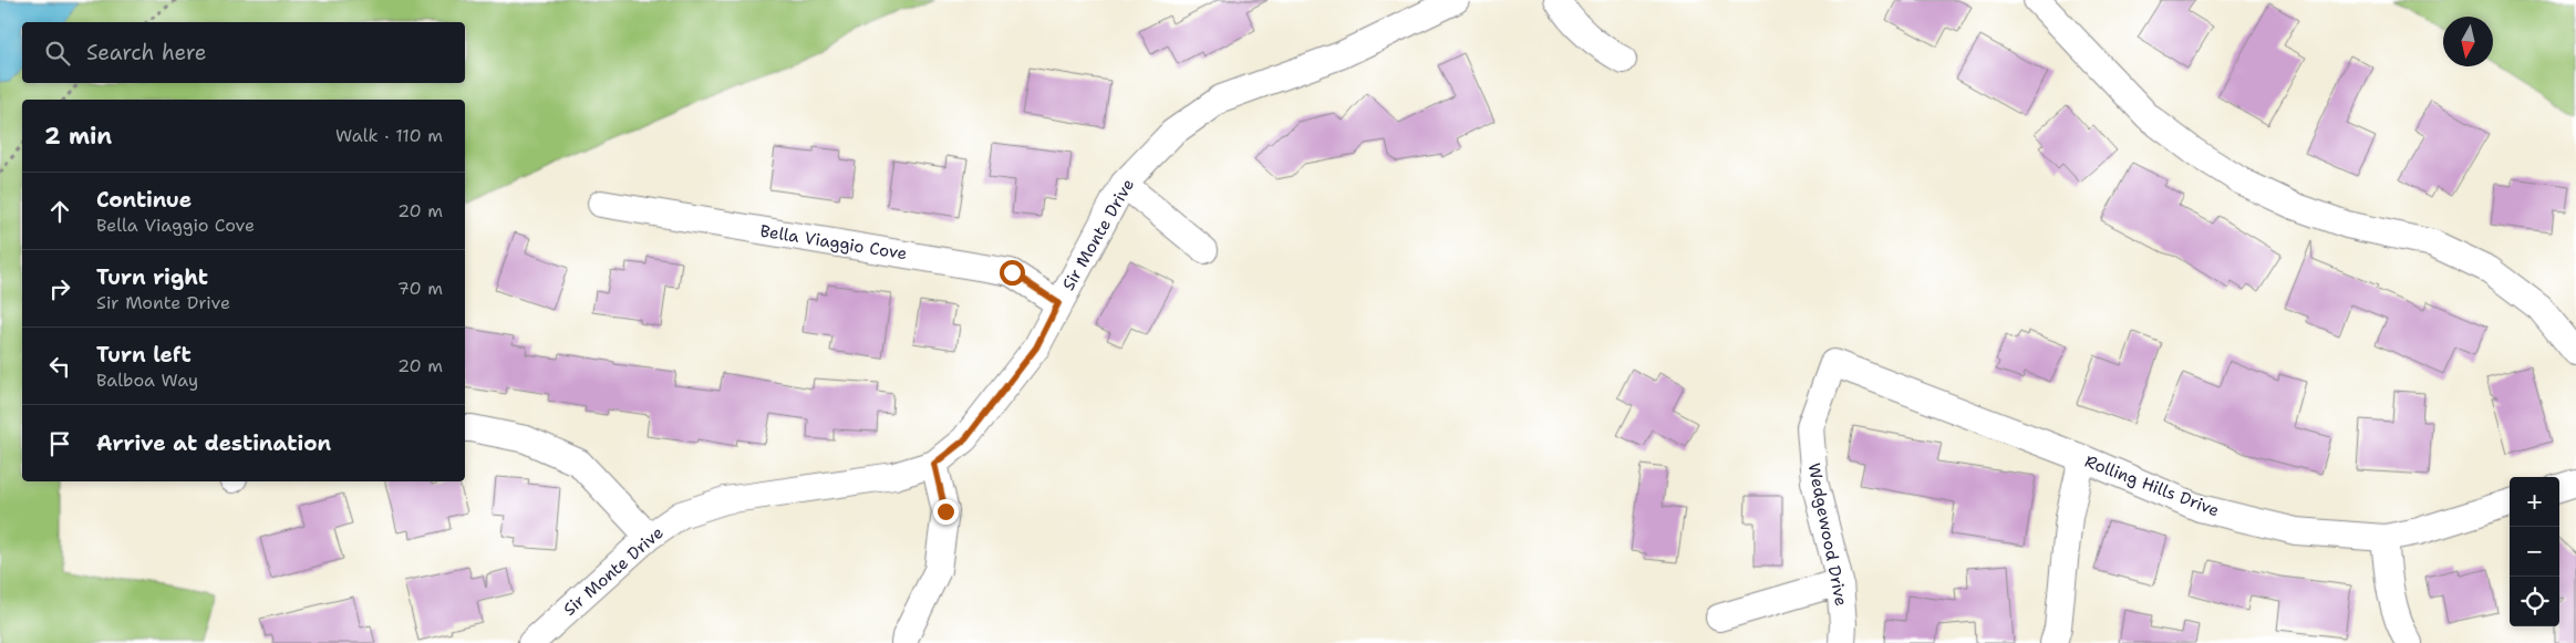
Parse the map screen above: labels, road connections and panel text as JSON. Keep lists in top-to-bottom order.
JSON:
{
  "streets": {
    "street": [
      "Sir Monte Drive",
      "Bella Viaggio Cove",
      "Rolling Hills Drive",
      "Wedgewood Drive"
    ]
  },
  "crossings": [
    ["Sir Monte Drive", "Bella Viaggio Cove"],
    ["Rolling Hills Drive", "Wedgewood Drive"]
  ],
  "north": "bottom",
  "page": {
    "search": "Search here",
    "heading": ["2 min", "Walk · 110 m"],
    "list": [
      ["Continue", "Bella Viaggio Cove", "20 m"],
      ["Turn right", "Sir Monte Drive", "70 m"],
      ["Turn left", "Balboa Way", "20 m"],
      "Arrive at destination"
    ],
    "map_buttons": ["+", "−"]
  }
}
